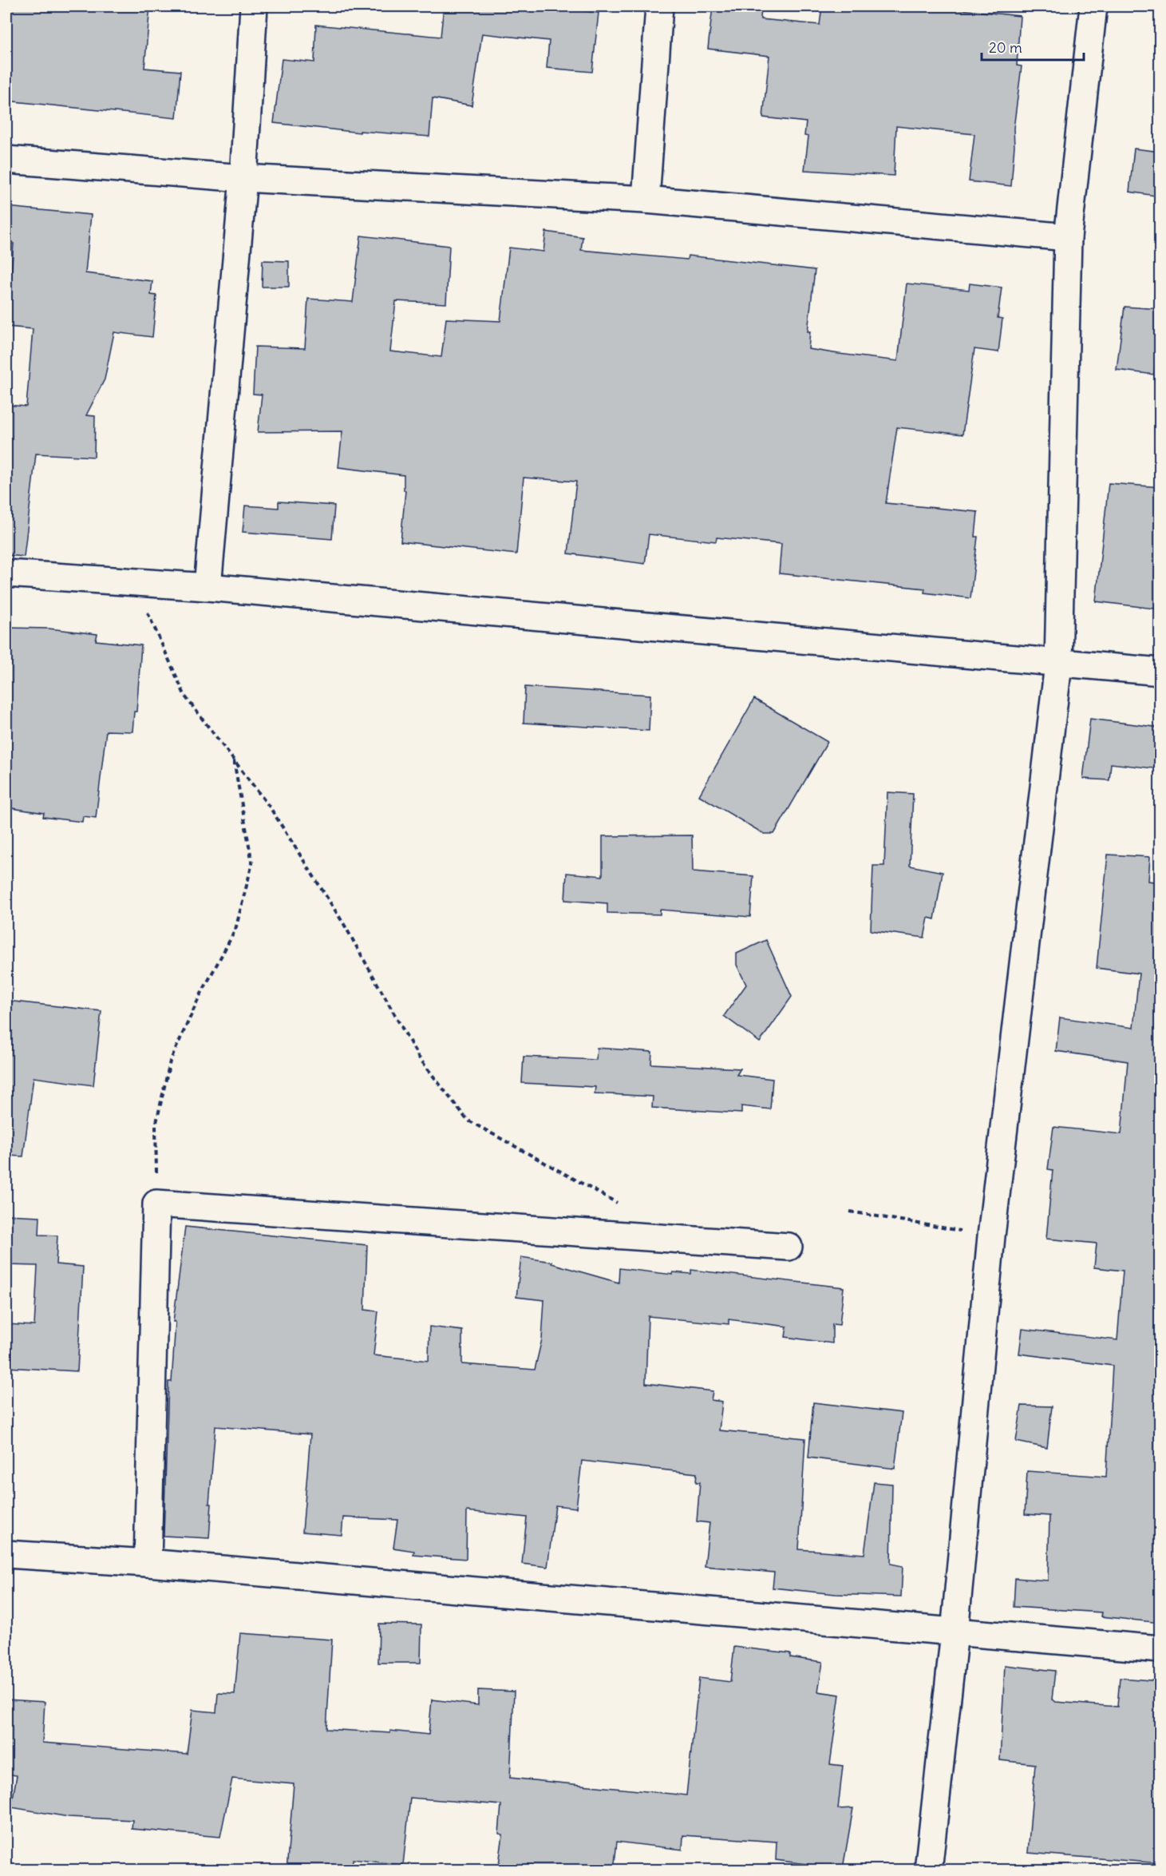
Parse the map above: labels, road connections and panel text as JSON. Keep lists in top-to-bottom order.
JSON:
{
  "scale_bar": "20 m"
}
